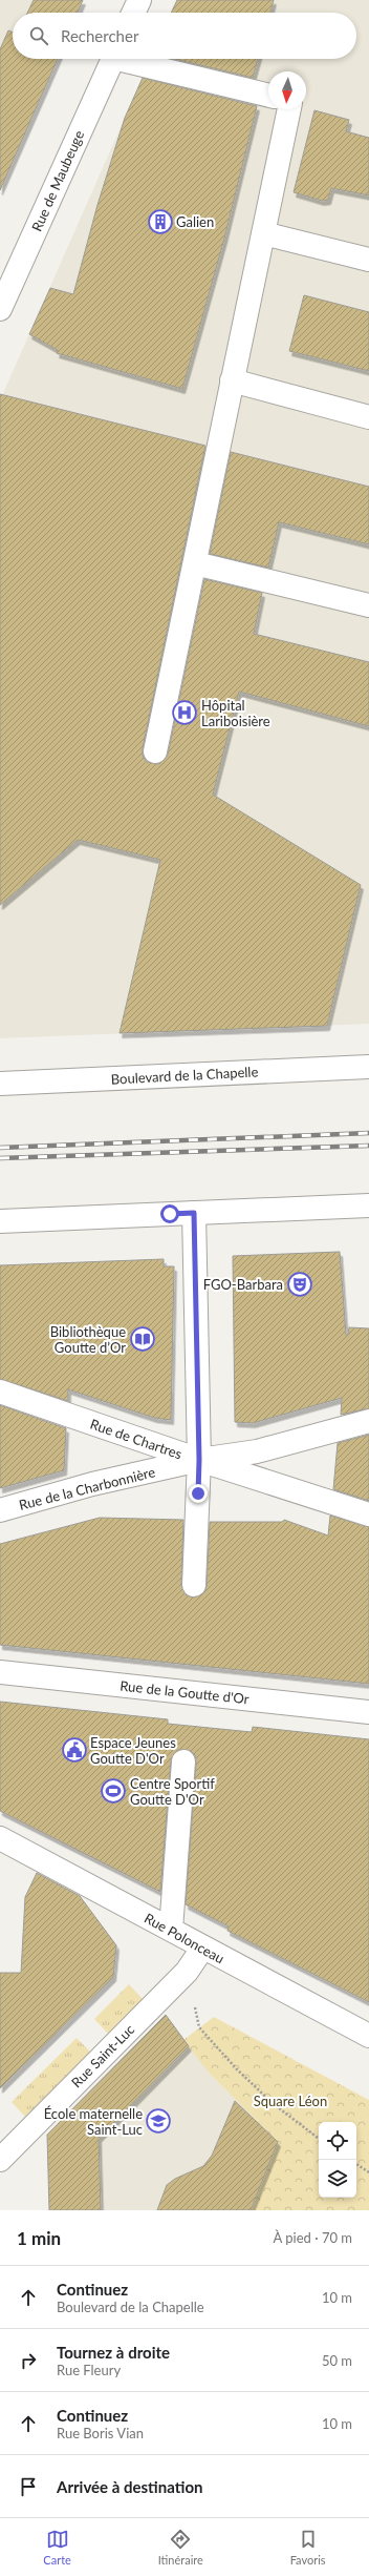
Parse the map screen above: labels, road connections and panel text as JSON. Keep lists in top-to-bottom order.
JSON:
{
  "streets": {
    "street": [
      "Rue de Maubeuge",
      "Boulevard de la Chapelle",
      "Rue de Chartres",
      "Rue de la Charbonnière",
      "Rue de la Goutte d'Or",
      "Rue Polonceau",
      "Rue Saint-Luc"
    ]
  },
  "crossings": [
    ["Rue de Chartres", "Rue de la Charbonnière"],
    ["Rue Polonceau", "Rue Saint-Luc"]
  ],
  "parks": ["Square Léon"],
  "places": {
    "building": ["Galien"],
    "hospital": ["Hôpital Lariboisière"],
    "theatre": ["FGO-Barbara"],
    "library": ["Bibliothèque Goutte d’Or"],
    "public building": ["Espace Jeunes Goutte D'Or"],
    "sports": ["Centre Sportif Goutte D'Or"],
    "school or university": ["École maternelle Saint-Luc"]
  },
  "north": "bottom",
  "page": {
    "search": "Rechercher",
    "heading": ["1 min", "À pied · 70 m"],
    "list": [
      ["Continuez", "Boulevard de la Chapelle", "10 m"],
      ["Tournez à droite", "Rue Fleury", "50 m"],
      ["Continuez", "Rue Boris Vian", "10 m"],
      "Arrivée à destination"
    ],
    "nav": ["Carte", "Itinéraire", "Favoris"]
  }
}
